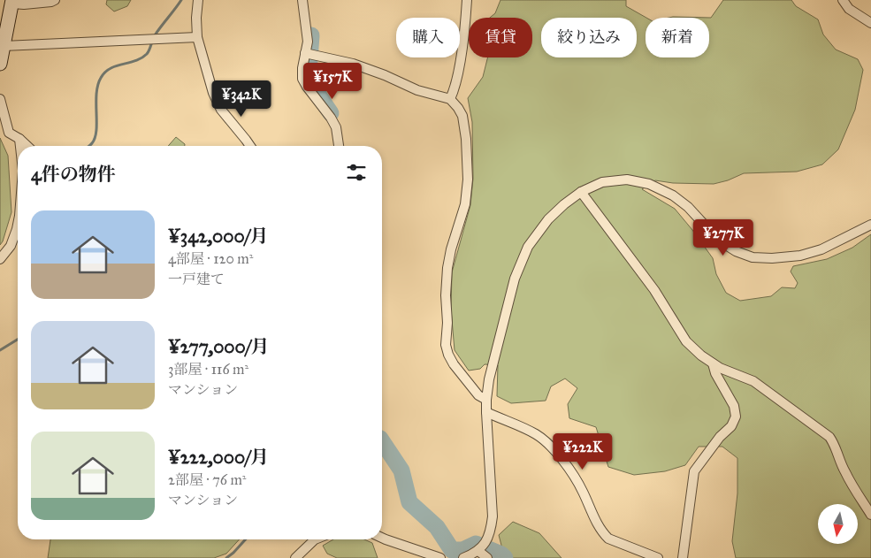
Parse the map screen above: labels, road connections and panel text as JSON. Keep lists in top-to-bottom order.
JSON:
{
  "north": "bottom",
  "page": {
    "chip": [
      "購入",
      "賃貸",
      "絞り込み",
      "新着"
    ],
    "price": [
      "¥157K",
      "¥342K",
      "¥277K",
      "¥222K"
    ],
    "heading": "4件の物件",
    "list": [
      {
        "name": "¥342,000/月",
        "note": "4部屋 · 120 m² · 一戸建て"
      },
      {
        "name": "¥277,000/月",
        "note": "3部屋 · 116 m² · マンション"
      },
      {
        "name": "¥222,000/月",
        "note": "2部屋 · 76 m² · マンション"
      }
    ]
  }
}
